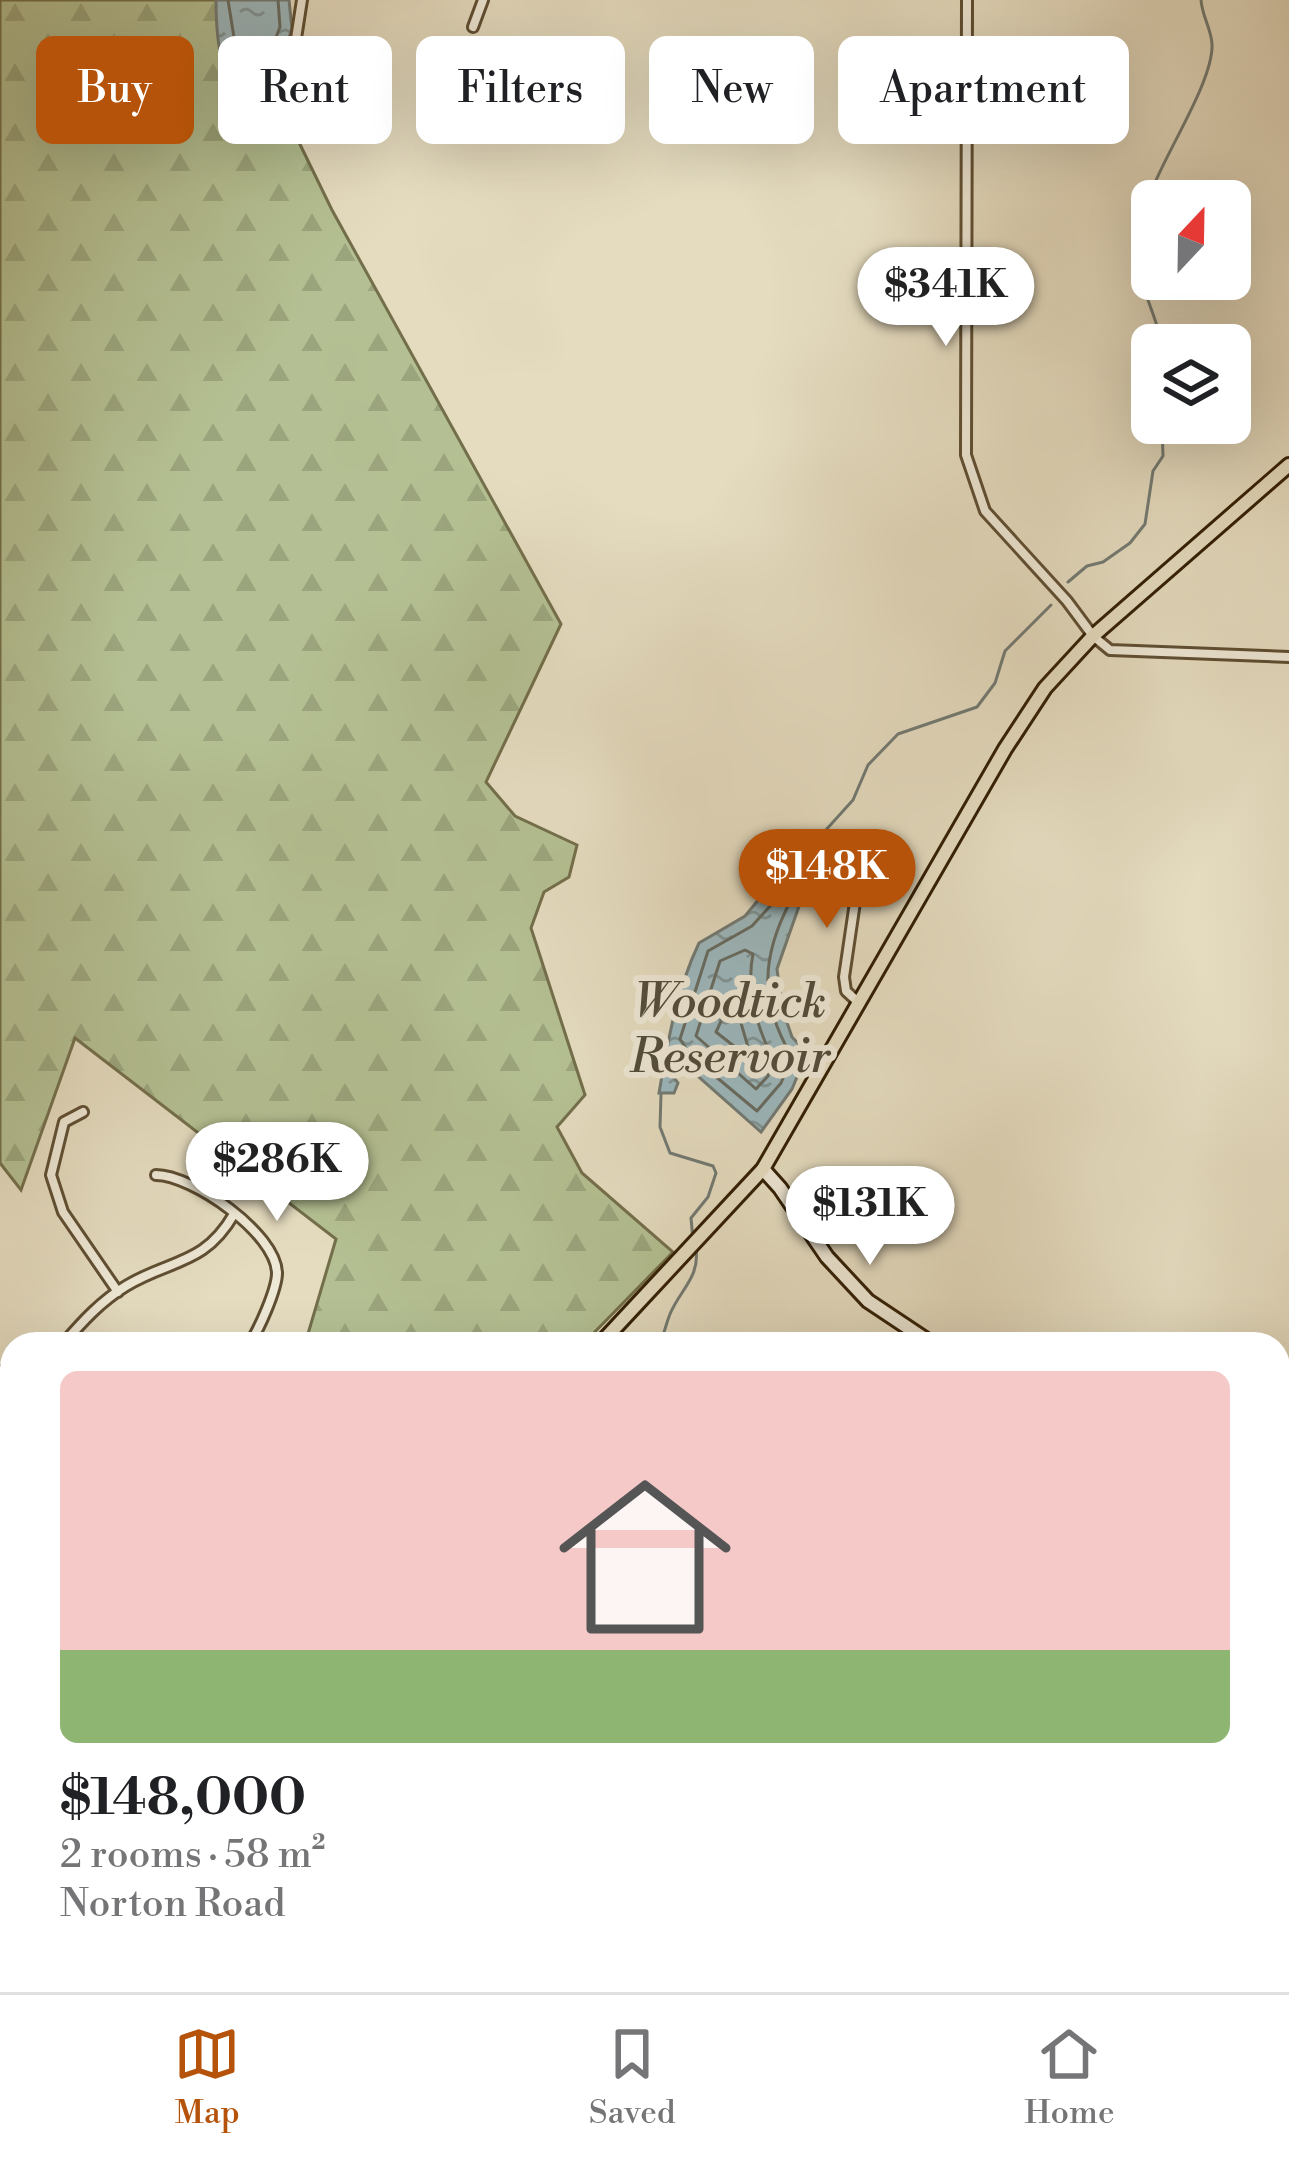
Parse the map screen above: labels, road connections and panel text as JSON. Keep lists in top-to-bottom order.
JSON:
{
  "water": ["Woodtick Reservoir"],
  "north": "top",
  "page": {
    "chip": [
      "Buy",
      "Rent",
      "Filters",
      "New",
      "Apartment"
    ],
    "price": [
      "$341K",
      "$148K",
      "$286K",
      "$131K"
    ],
    "list": [
      {
        "name": "$148,000",
        "note": "2 rooms · 58 m² · Norton Road"
      }
    ],
    "tabs": ["Map", "Saved", "Home"]
  }
}
